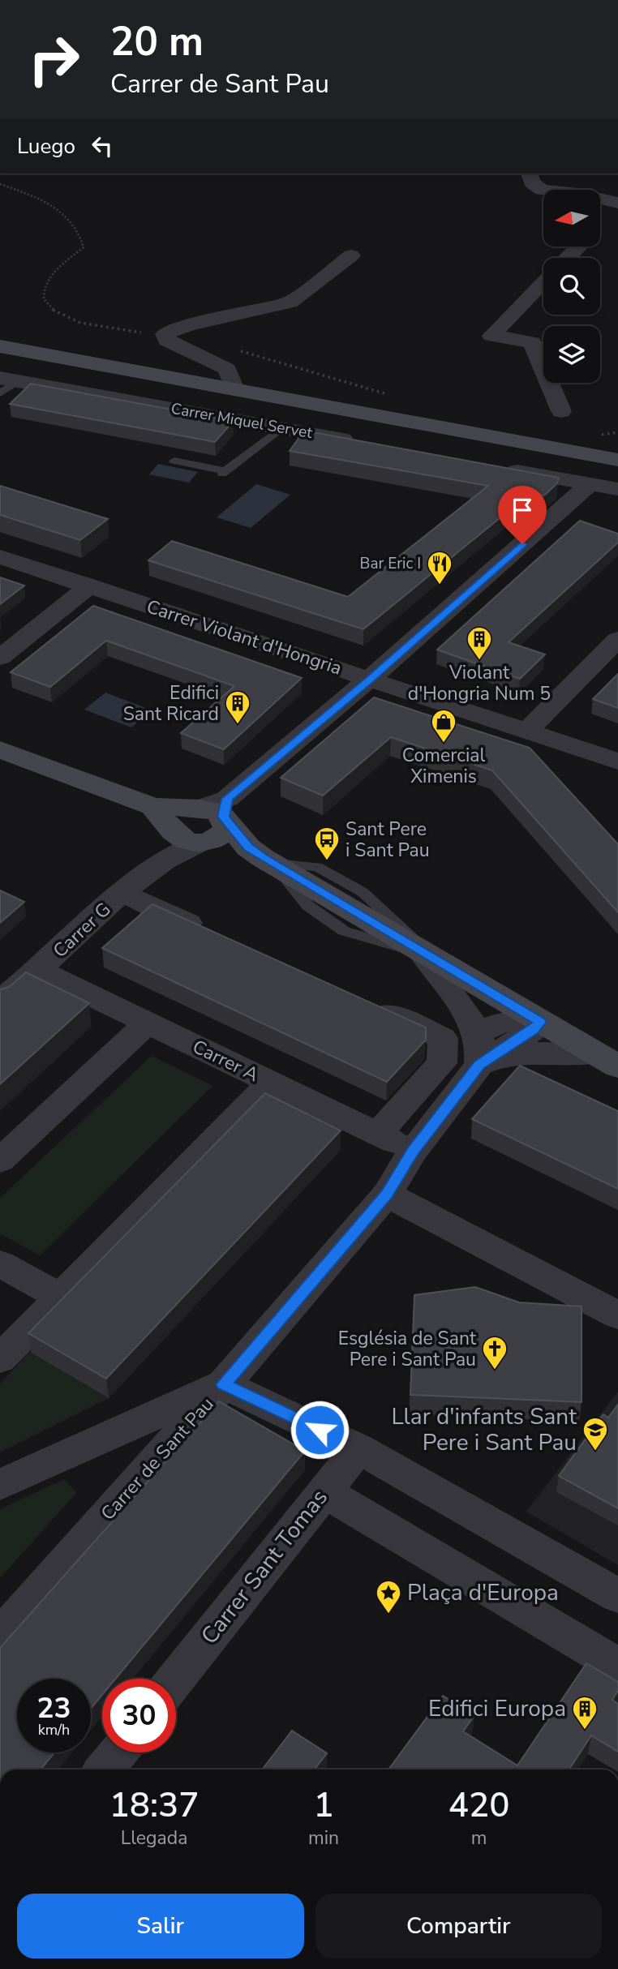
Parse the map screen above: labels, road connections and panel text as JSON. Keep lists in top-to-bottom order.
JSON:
{
  "streets": {
    "street": [
      "Carrer Miquel Servet",
      "Carrer Violant d'Hongria",
      "Carrer G",
      "Carrer A",
      "Carrer de Sant Pau",
      "Carrer Sant Tomas"
    ]
  },
  "crossings": [
    ["Carrer Violant d'Hongria", "Carrer G"],
    ["Carrer G", "Carrer A"],
    ["Carrer A", "Carrer de Sant Pau"]
  ],
  "places": {
    "restaurant": ["Bar Eric I"],
    "building": ["Violant d'Hongria Num 5", "Edifici Sant Ricard", "Edifici Europa"],
    "shop": ["Comercial Ximenis"],
    "bus stop": ["Sant Pere i Sant Pau"],
    "church": ["Església de Sant Pere i Sant Pau"],
    "school or university": ["Llar d'infants Sant Pere i Sant Pau"],
    "place": ["Plaça d'Europa"]
  },
  "north": "left",
  "page": {
    "turn": ["20 m", "Carrer de Sant Pau"],
    "then": "Luego",
    "speed": "23 km/h",
    "limit": "30",
    "eta": [
      "18:37",
      "Llegada",
      "1",
      "min",
      "420",
      "m"
    ],
    "buttons": ["Salir", "Compartir"]
  }
}
